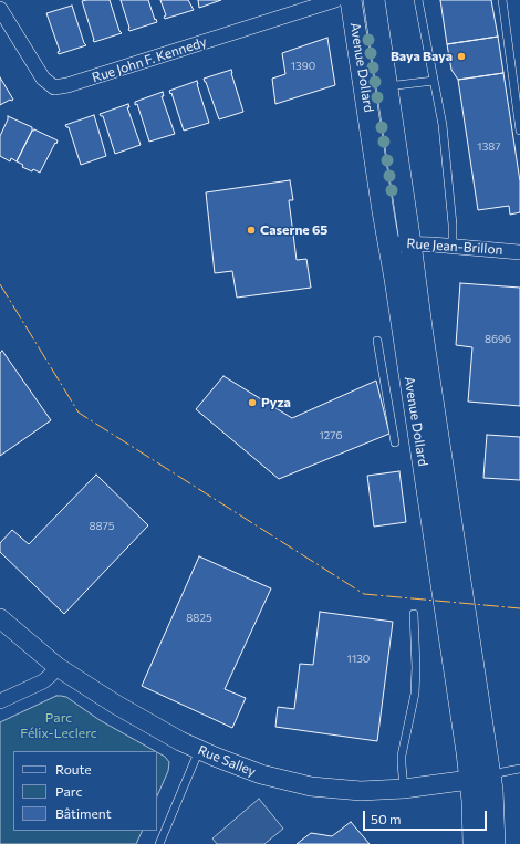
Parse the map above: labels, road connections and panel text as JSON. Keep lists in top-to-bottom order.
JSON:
{
  "streets": {
    "main road": ["Avenue Dollard"],
    "street": ["Rue John F. Kennedy", "Rue Jean-Brillon", "Rue Salley"]
  },
  "crossings": [
    ["Avenue Dollard", "Rue Jean-Brillon"],
    ["Avenue Dollard", "Rue Salley"]
  ],
  "parks": ["Parc Félix-Leclerc"],
  "places": ["Baya Baya", "Caserne 65", "Pyza"],
  "house_numbers": [
    "1390",
    "1387",
    "8696",
    "1276",
    "8875",
    "8825",
    "1130"
  ],
  "legend": ["Route", "Parc", "Bâtiment"],
  "scale_bar": "50 m"
}
